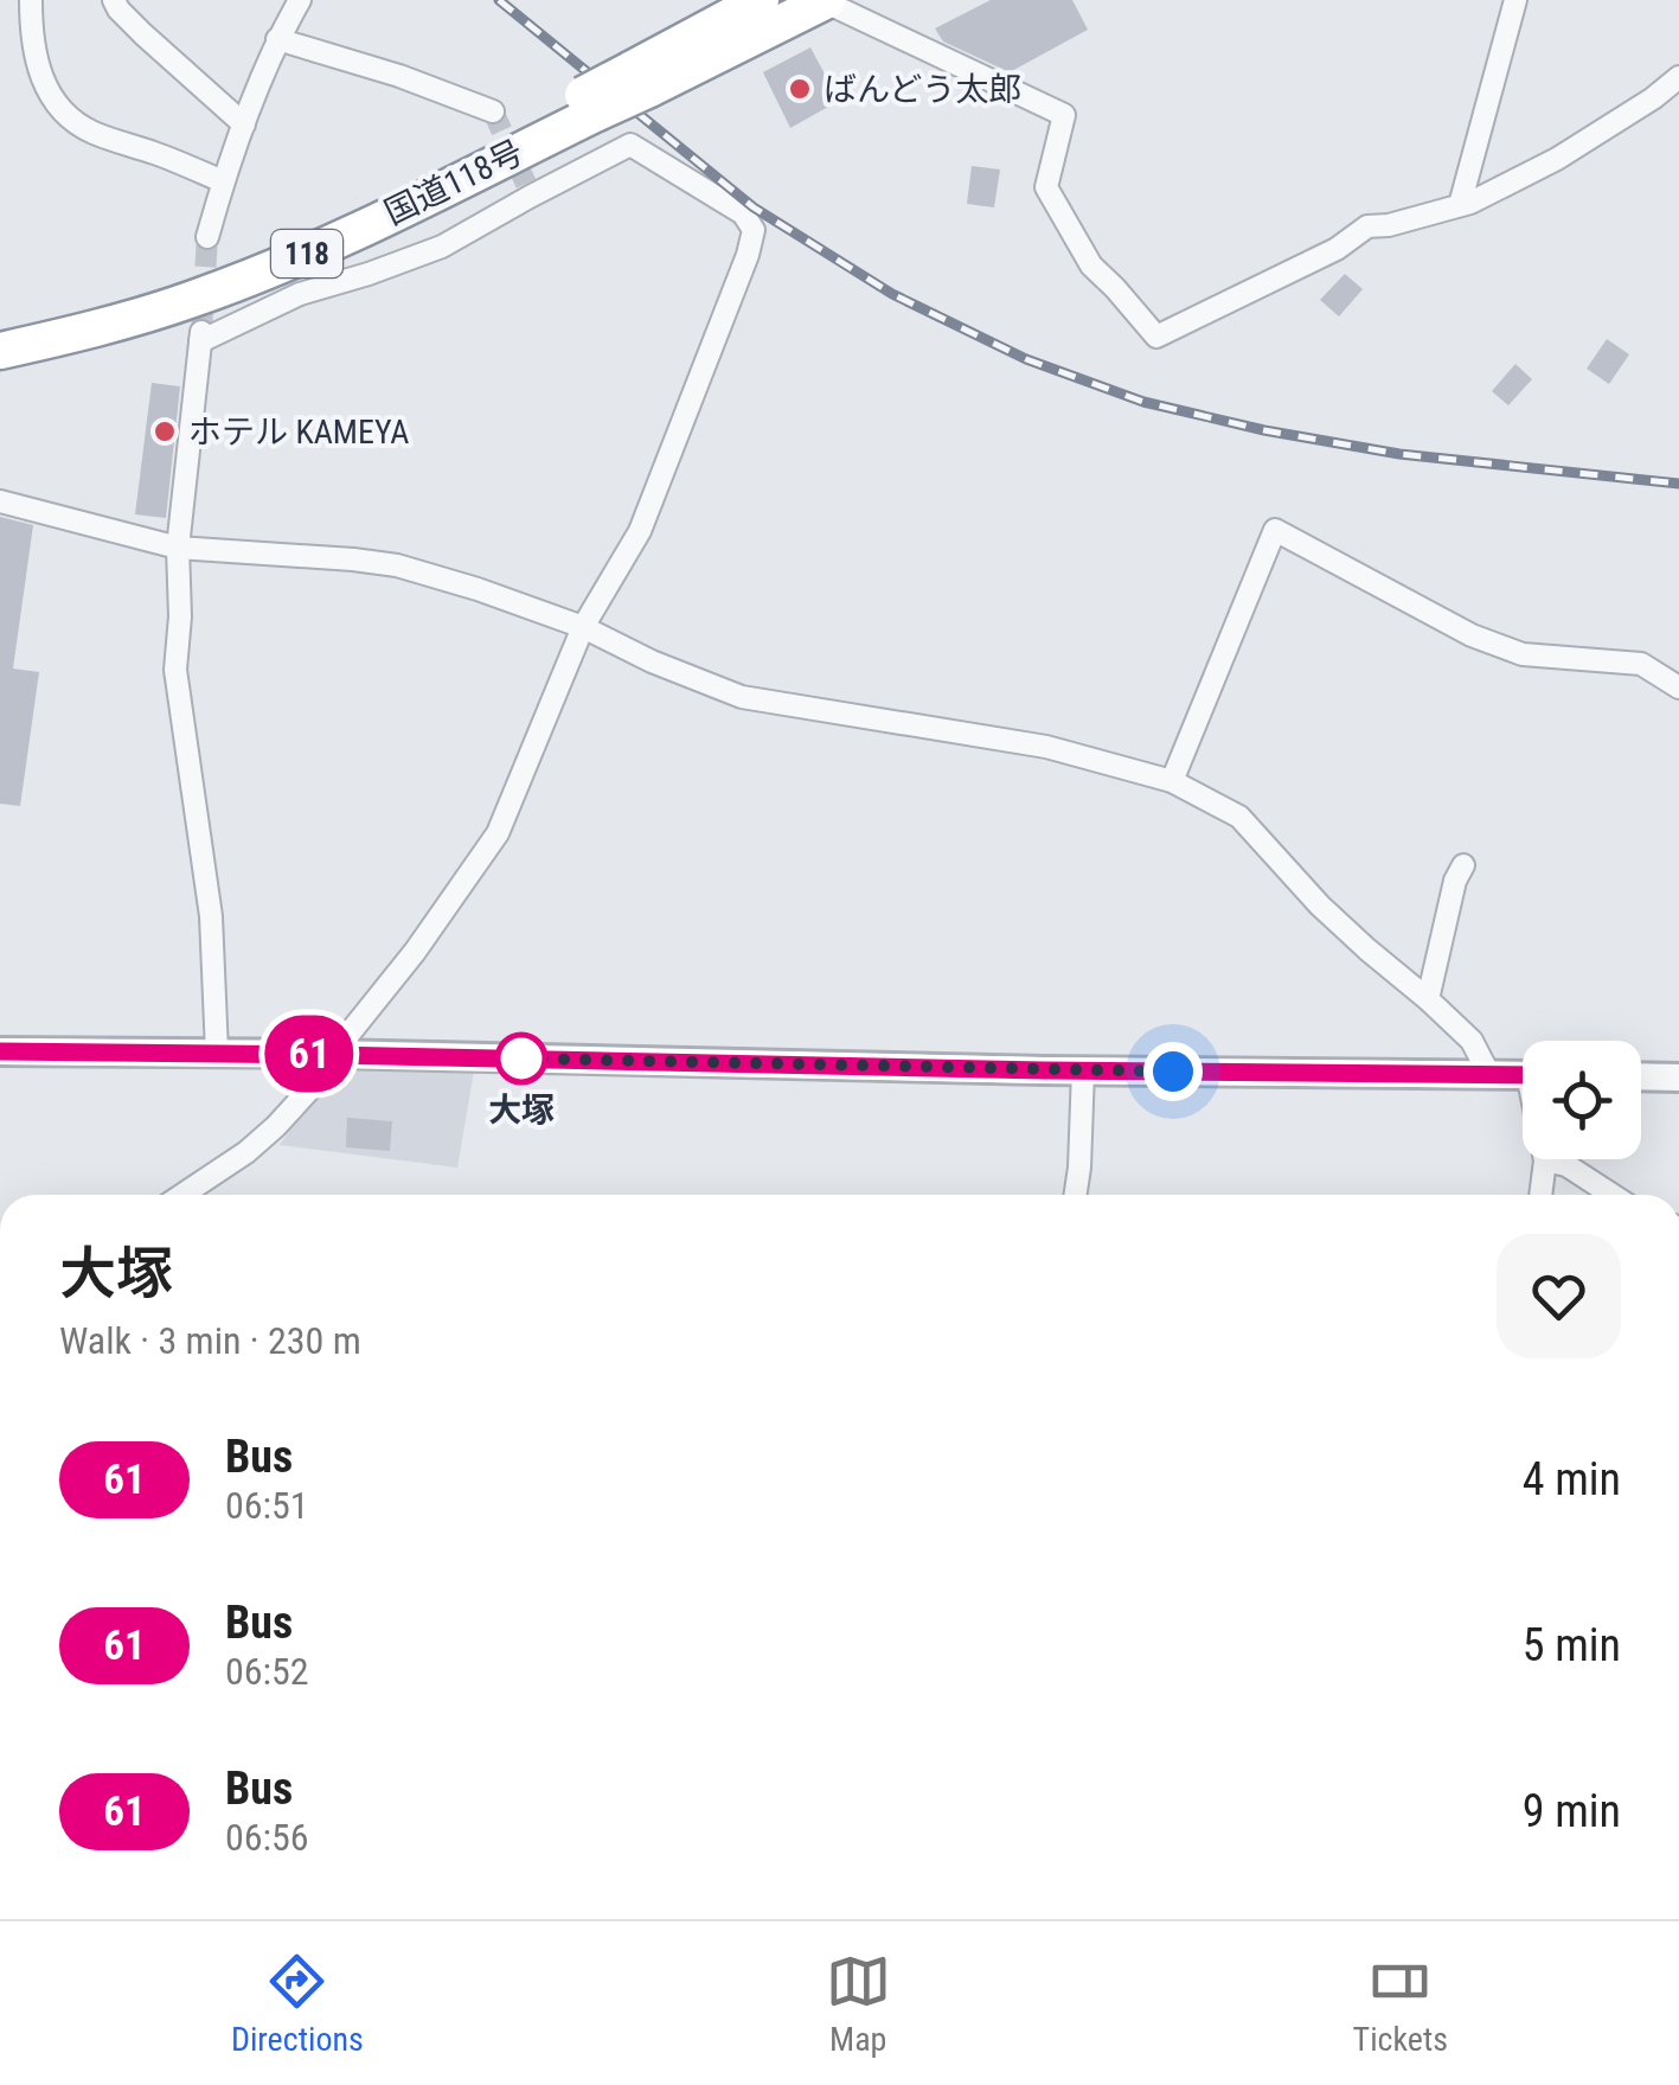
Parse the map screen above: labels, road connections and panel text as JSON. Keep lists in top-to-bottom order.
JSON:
{
  "streets": {
    "highway": ["国道118号", "118"]
  },
  "places": ["ばんどう太郎", "ホテル KAMEYA", "大塚"],
  "lines": ["bus line 61"],
  "page": {
    "on_map": "61",
    "heading": ["大塚", "Walk · 3 min · 230 m"],
    "list": [
      {
        "mark": "61",
        "name": "Bus",
        "note": "06:51",
        "value": "4 min"
      },
      {
        "mark": "61",
        "name": "Bus",
        "note": "06:52",
        "value": "5 min"
      },
      {
        "mark": "61",
        "name": "Bus",
        "note": "06:56",
        "value": "9 min"
      }
    ],
    "tabs": ["Directions", "Map", "Tickets"]
  }
}
